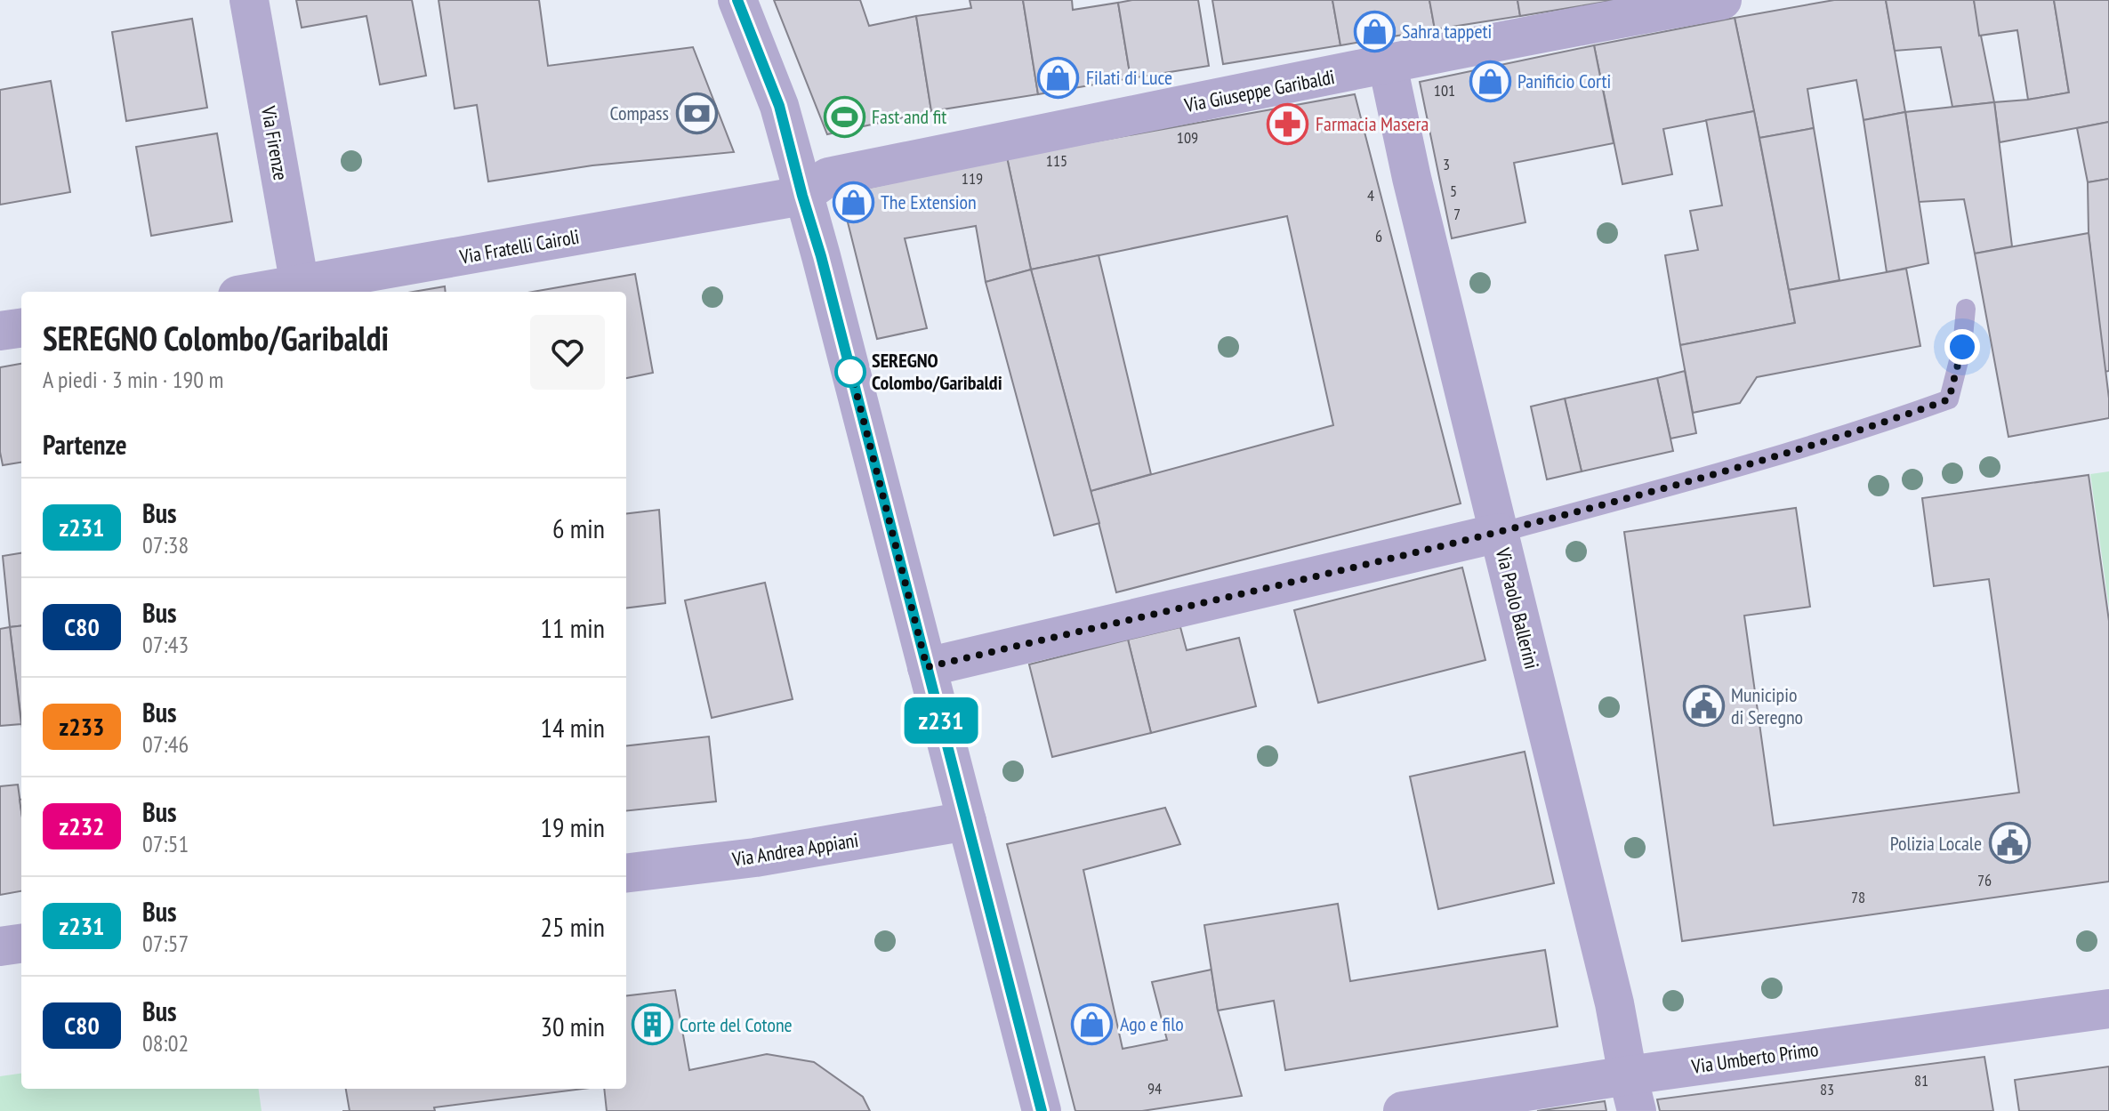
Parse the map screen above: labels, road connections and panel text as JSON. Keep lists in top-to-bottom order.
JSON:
{
  "streets": {
    "street": [
      "Via Giuseppe Garibaldi",
      "Via Firenze",
      "Via Fratelli Cairoli",
      "Via Paolo Ballerini",
      "Via Andrea Appiani",
      "Via Umberto Primo"
    ]
  },
  "crossings": [
    ["Via Giuseppe Garibaldi", "Via Fratelli Cairoli"],
    ["Via Giuseppe Garibaldi", "Via Paolo Ballerini"],
    ["Via Firenze", "Via Fratelli Cairoli"],
    ["Via Paolo Ballerini", "Via Umberto Primo"]
  ],
  "places": {
    "shop": [
      "Sahra tappeti",
      "Filati di Luce",
      "Panificio Corti",
      "The Extension",
      "Ago e filo"
    ],
    "bank": ["Compass"],
    "sports": ["Fast and fit"],
    "pharmacy": ["Farmacia Masera"],
    "other": ["SEREGNO Colombo/Garibaldi"],
    "public building": ["Municipio di Seregno", "Polizia Locale"],
    "building": ["Corte del Cotone"]
  },
  "lines": ["bus line z231"],
  "house_numbers": [
    "101",
    "109",
    "115",
    "3",
    "119",
    "5",
    "4",
    "7",
    "6",
    "76",
    "78",
    "81",
    "94",
    "83"
  ],
  "page": {
    "on_map": "z231",
    "heading": [
      ["SEREGNO Colombo/Garibaldi", "A piedi · 3 min · 190 m"],
      "Partenze"
    ],
    "list": [
      {
        "mark": "z231",
        "name": "Bus",
        "note": "07:38",
        "value": "6 min"
      },
      {
        "mark": "C80",
        "name": "Bus",
        "note": "07:43",
        "value": "11 min"
      },
      {
        "mark": "z233",
        "name": "Bus",
        "note": "07:46",
        "value": "14 min"
      },
      {
        "mark": "z232",
        "name": "Bus",
        "note": "07:51",
        "value": "19 min"
      },
      {
        "mark": "z231",
        "name": "Bus",
        "note": "07:57",
        "value": "25 min"
      },
      {
        "mark": "C80",
        "name": "Bus",
        "note": "08:02",
        "value": "30 min"
      }
    ]
  }
}
